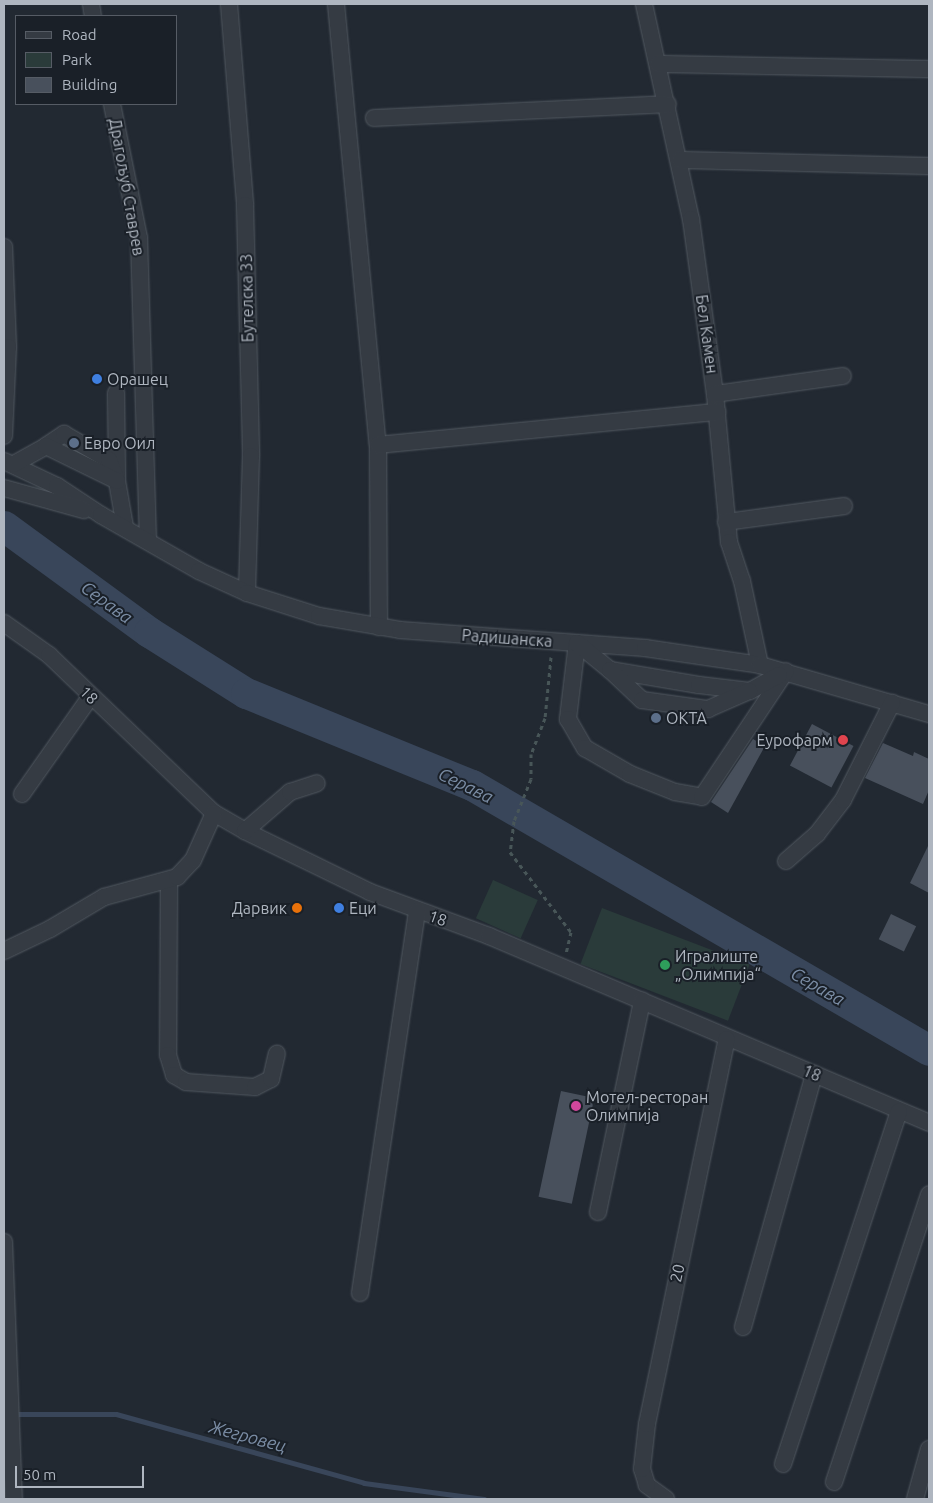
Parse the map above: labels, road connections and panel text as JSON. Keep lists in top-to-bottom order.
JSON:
{
  "streets": {
    "street": [
      "Драгољуб Ставрев",
      "Бутелска 33",
      "Бел Камен",
      "Радишанска",
      "18",
      "20"
    ]
  },
  "crossings": [
    ["Драгољуб Ставрев", "Радишанска"],
    ["Бутелска 33", "Радишанска"],
    ["Бел Камен", "Радишанска"],
    ["18", "20"]
  ],
  "water": ["Серава", "Жегровец"],
  "places": [
    "Орашец",
    "Евро Оил",
    "OKTA",
    "Еурофарм",
    "Дарвик",
    "Еци",
    "Игралиште „Олимпија“",
    "Мотел-ресторан Олимпија"
  ],
  "legend": ["Road", "Park", "Building"],
  "scale_bar": "50 m"
}
